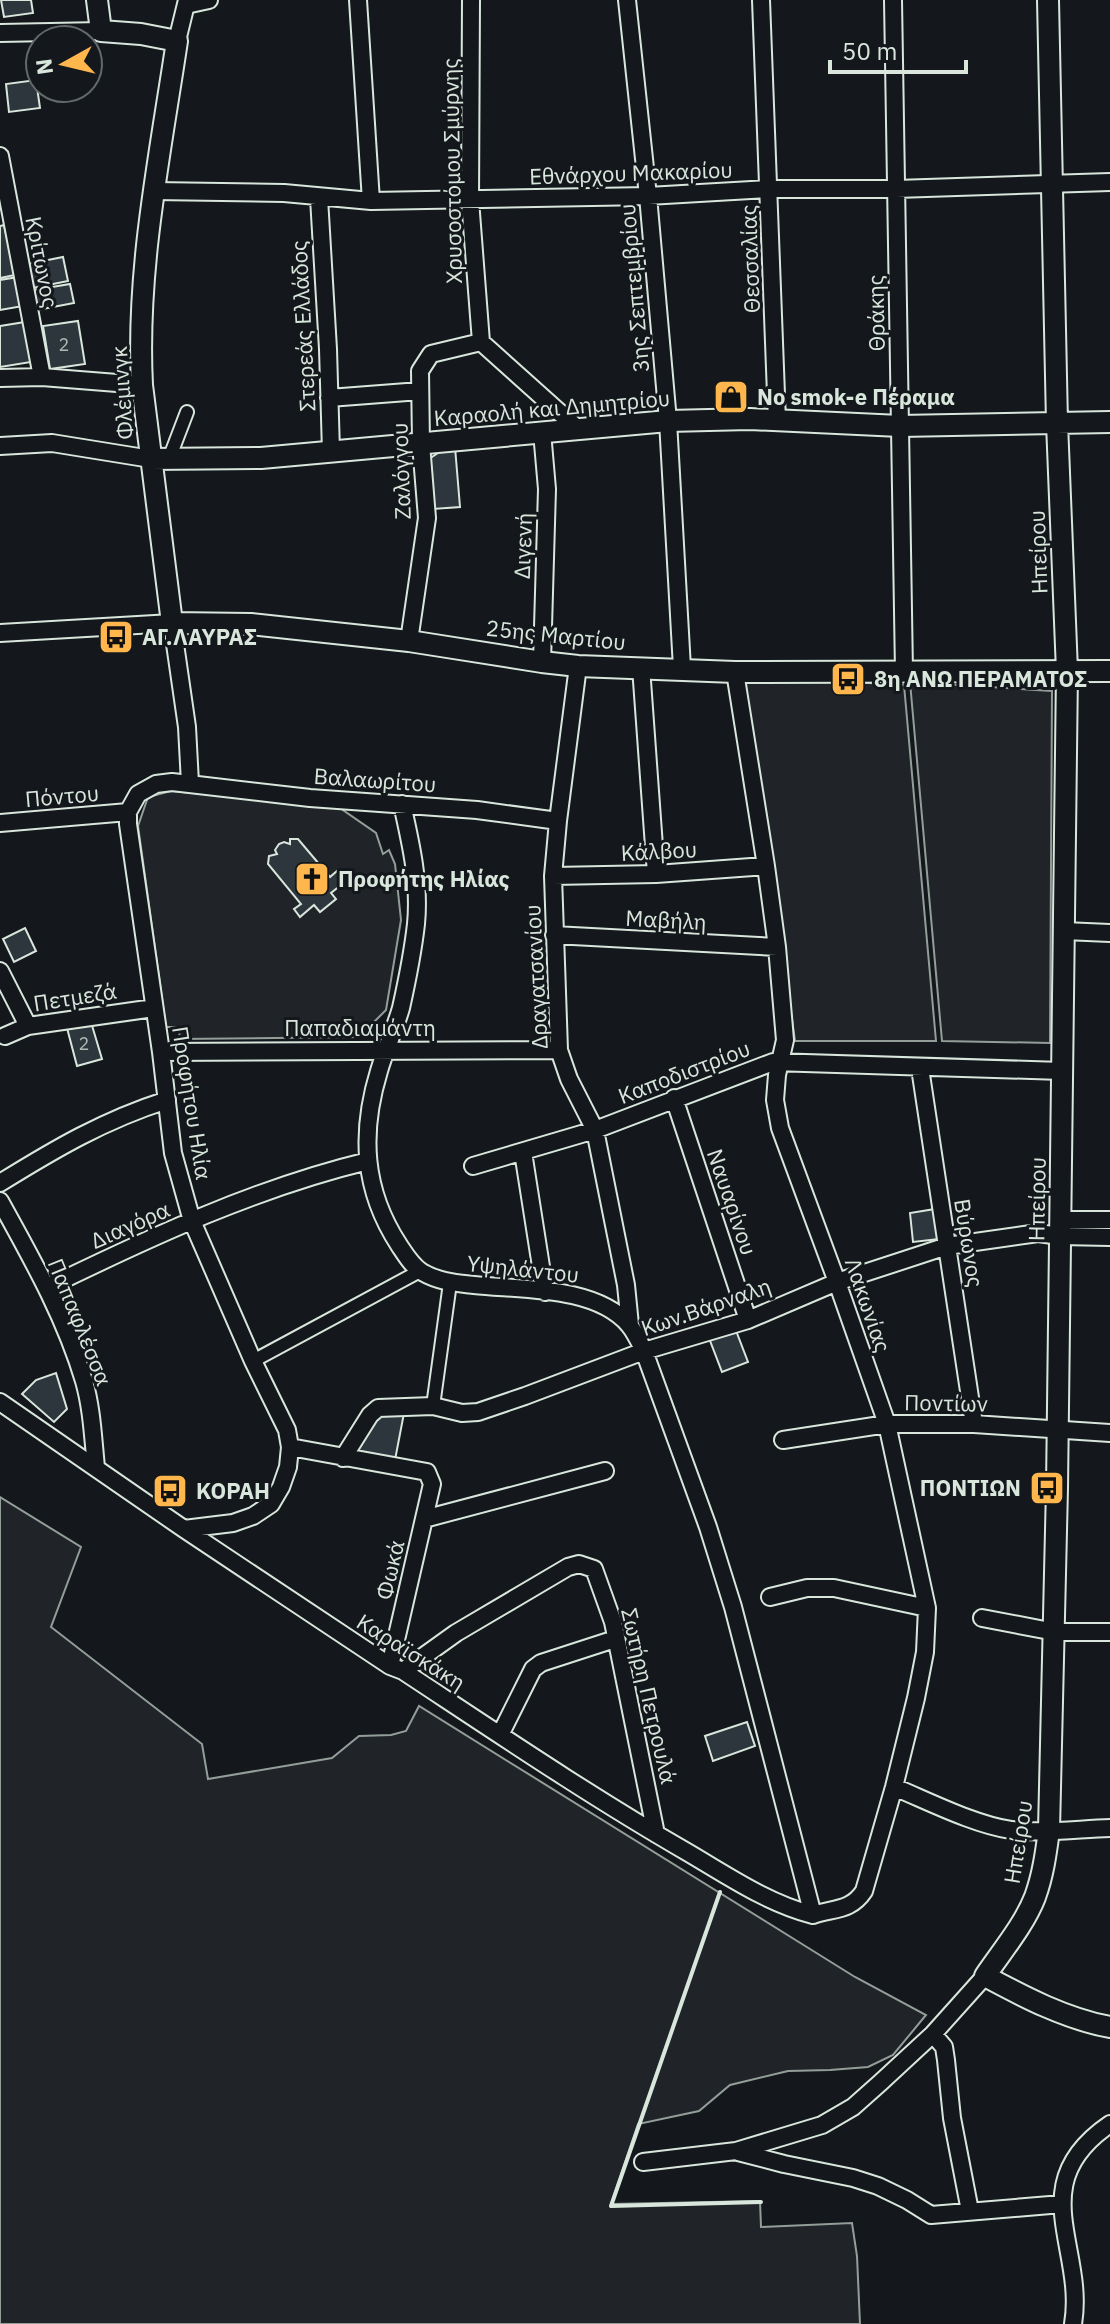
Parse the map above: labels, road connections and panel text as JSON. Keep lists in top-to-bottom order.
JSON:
{
  "streets": {
    "street": [
      "Χρυσοστόμου Σμύρνης",
      "Εθνάρχου Μακαρίου",
      "Θεσσαλίας",
      "Κρίτωνος",
      "3ης Σεπτεμβρίου",
      "Θράκης",
      "Στερεάς Ελλάδος",
      "Φλέμινγκ",
      "Καραολή και Δημητρίου",
      "Ζαλόγγου",
      "Διγενή",
      "Ηπείρου",
      "25ης Μαρτίου",
      "Βαλαωρίτου",
      "Πόντου",
      "Κάλβου",
      "Μαβήλη",
      "Δραγατσανίου",
      "Πετμεζά",
      "Παπαδιαμάντη",
      "Καποδιστρίου",
      "Προφήτου Ηλία",
      "Ναυαρίνου",
      "Διαγόρα",
      "Βύρωνος",
      "Υψηλάντου",
      "Λακωνίας",
      "Κων.Βάρναλη",
      "Παπαφλέσσα",
      "Ποντίων",
      "Φωκά",
      "Καραϊσκάκη",
      "Σωτήρη Πετρουλά"
    ]
  },
  "crossings": [
    ["Χρυσοστόμου Σμύρνης", "Εθνάρχου Μακαρίου"],
    ["Χρυσοστόμου Σμύρνης", "Ζαλόγγου"],
    ["Εθνάρχου Μακαρίου", "Θεσσαλίας"],
    ["Εθνάρχου Μακαρίου", "3ης Σεπτεμβρίου"],
    ["Εθνάρχου Μακαρίου", "Θράκης"],
    ["Εθνάρχου Μακαρίου", "Στερεάς Ελλάδος"],
    ["Εθνάρχου Μακαρίου", "Φλέμινγκ"],
    ["Εθνάρχου Μακαρίου", "Ηπείρου"],
    ["Θεσσαλίας", "Καραολή και Δημητρίου"],
    ["3ης Σεπτεμβρίου", "Καραολή και Δημητρίου"],
    ["3ης Σεπτεμβρίου", "25ης Μαρτίου"],
    ["Θράκης", "Καραολή και Δημητρίου"],
    ["Θράκης", "25ης Μαρτίου"],
    ["Στερεάς Ελλάδος", "Καραολή και Δημητρίου"],
    ["Φλέμινγκ", "Καραολή και Δημητρίου"],
    ["Φλέμινγκ", "25ης Μαρτίου"],
    ["Φλέμινγκ", "Βαλαωρίτου"],
    ["Καραολή και Δημητρίου", "Ζαλόγγου"],
    ["Καραολή και Δημητρίου", "Διγενή"],
    ["Καραολή και Δημητρίου", "Ηπείρου"],
    ["Ζαλόγγου", "25ης Μαρτίου"],
    ["Διγενή", "25ης Μαρτίου"],
    ["Ηπείρου", "25ης Μαρτίου"],
    ["Ηπείρου", "Καποδιστρίου"],
    ["Ηπείρου", "Κων.Βάρναλη"],
    ["Ηπείρου", "Ποντίων"],
    ["25ης Μαρτίου", "Δραγατσανίου"],
    ["25ης Μαρτίου", "Λακωνίας"],
    ["Βαλαωρίτου", "Δραγατσανίου"],
    ["Πόντου", "Προφήτου Ηλία"],
    ["Κάλβου", "Δραγατσανίου"],
    ["Κάλβου", "Λακωνίας"],
    ["Μαβήλη", "Δραγατσανίου"],
    ["Μαβήλη", "Λακωνίας"],
    ["Δραγατσανίου", "Παπαδιαμάντη"],
    ["Δραγατσανίου", "Καποδιστρίου"],
    ["Δραγατσανίου", "Υψηλάντου"],
    ["Πετμεζά", "Προφήτου Ηλία"],
    ["Παπαδιαμάντη", "Προφήτου Ηλία"],
    ["Καποδιστρίου", "Ναυαρίνου"],
    ["Καποδιστρίου", "Βύρωνος"],
    ["Καποδιστρίου", "Λακωνίας"],
    ["Προφήτου Ηλία", "Διαγόρα"],
    ["Ναυαρίνου", "Κων.Βάρναλη"],
    ["Διαγόρα", "Παπαφλέσσα"],
    ["Βύρωνος", "Κων.Βάρναλη"],
    ["Βύρωνος", "Ποντίων"],
    ["Υψηλάντου", "Λακωνίας"],
    ["Υψηλάντου", "Κων.Βάρναλη"],
    ["Υψηλάντου", "Καραϊσκάκη"],
    ["Λακωνίας", "Κων.Βάρναλη"],
    ["Λακωνίας", "Ποντίων"],
    ["Λακωνίας", "Καραϊσκάκη"],
    ["Κων.Βάρναλη", "Φωκά"],
    ["Παπαφλέσσα", "Καραϊσκάκη"],
    ["Φωκά", "Καραϊσκάκη"],
    ["Φωκά", "Σωτήρη Πετρουλά"],
    ["Καραϊσκάκη", "Σωτήρη Πετρουλά"]
  ],
  "places": {
    "shop": ["No smok-e Πέραμα"],
    "bus stop": [
      "ΑΓ.ΛΑΥΡΑΣ",
      "8η ΑΝΩ ΠΕΡΑΜΑΤΟΣ",
      "ΠΟΝΤΙΩΝ",
      "ΚΟΡΑΗ"
    ],
    "church": ["Προφήτης Ηλίας"]
  },
  "house_numbers": ["2", "2"],
  "scale_bar": "50 m",
  "north": "left"
}
